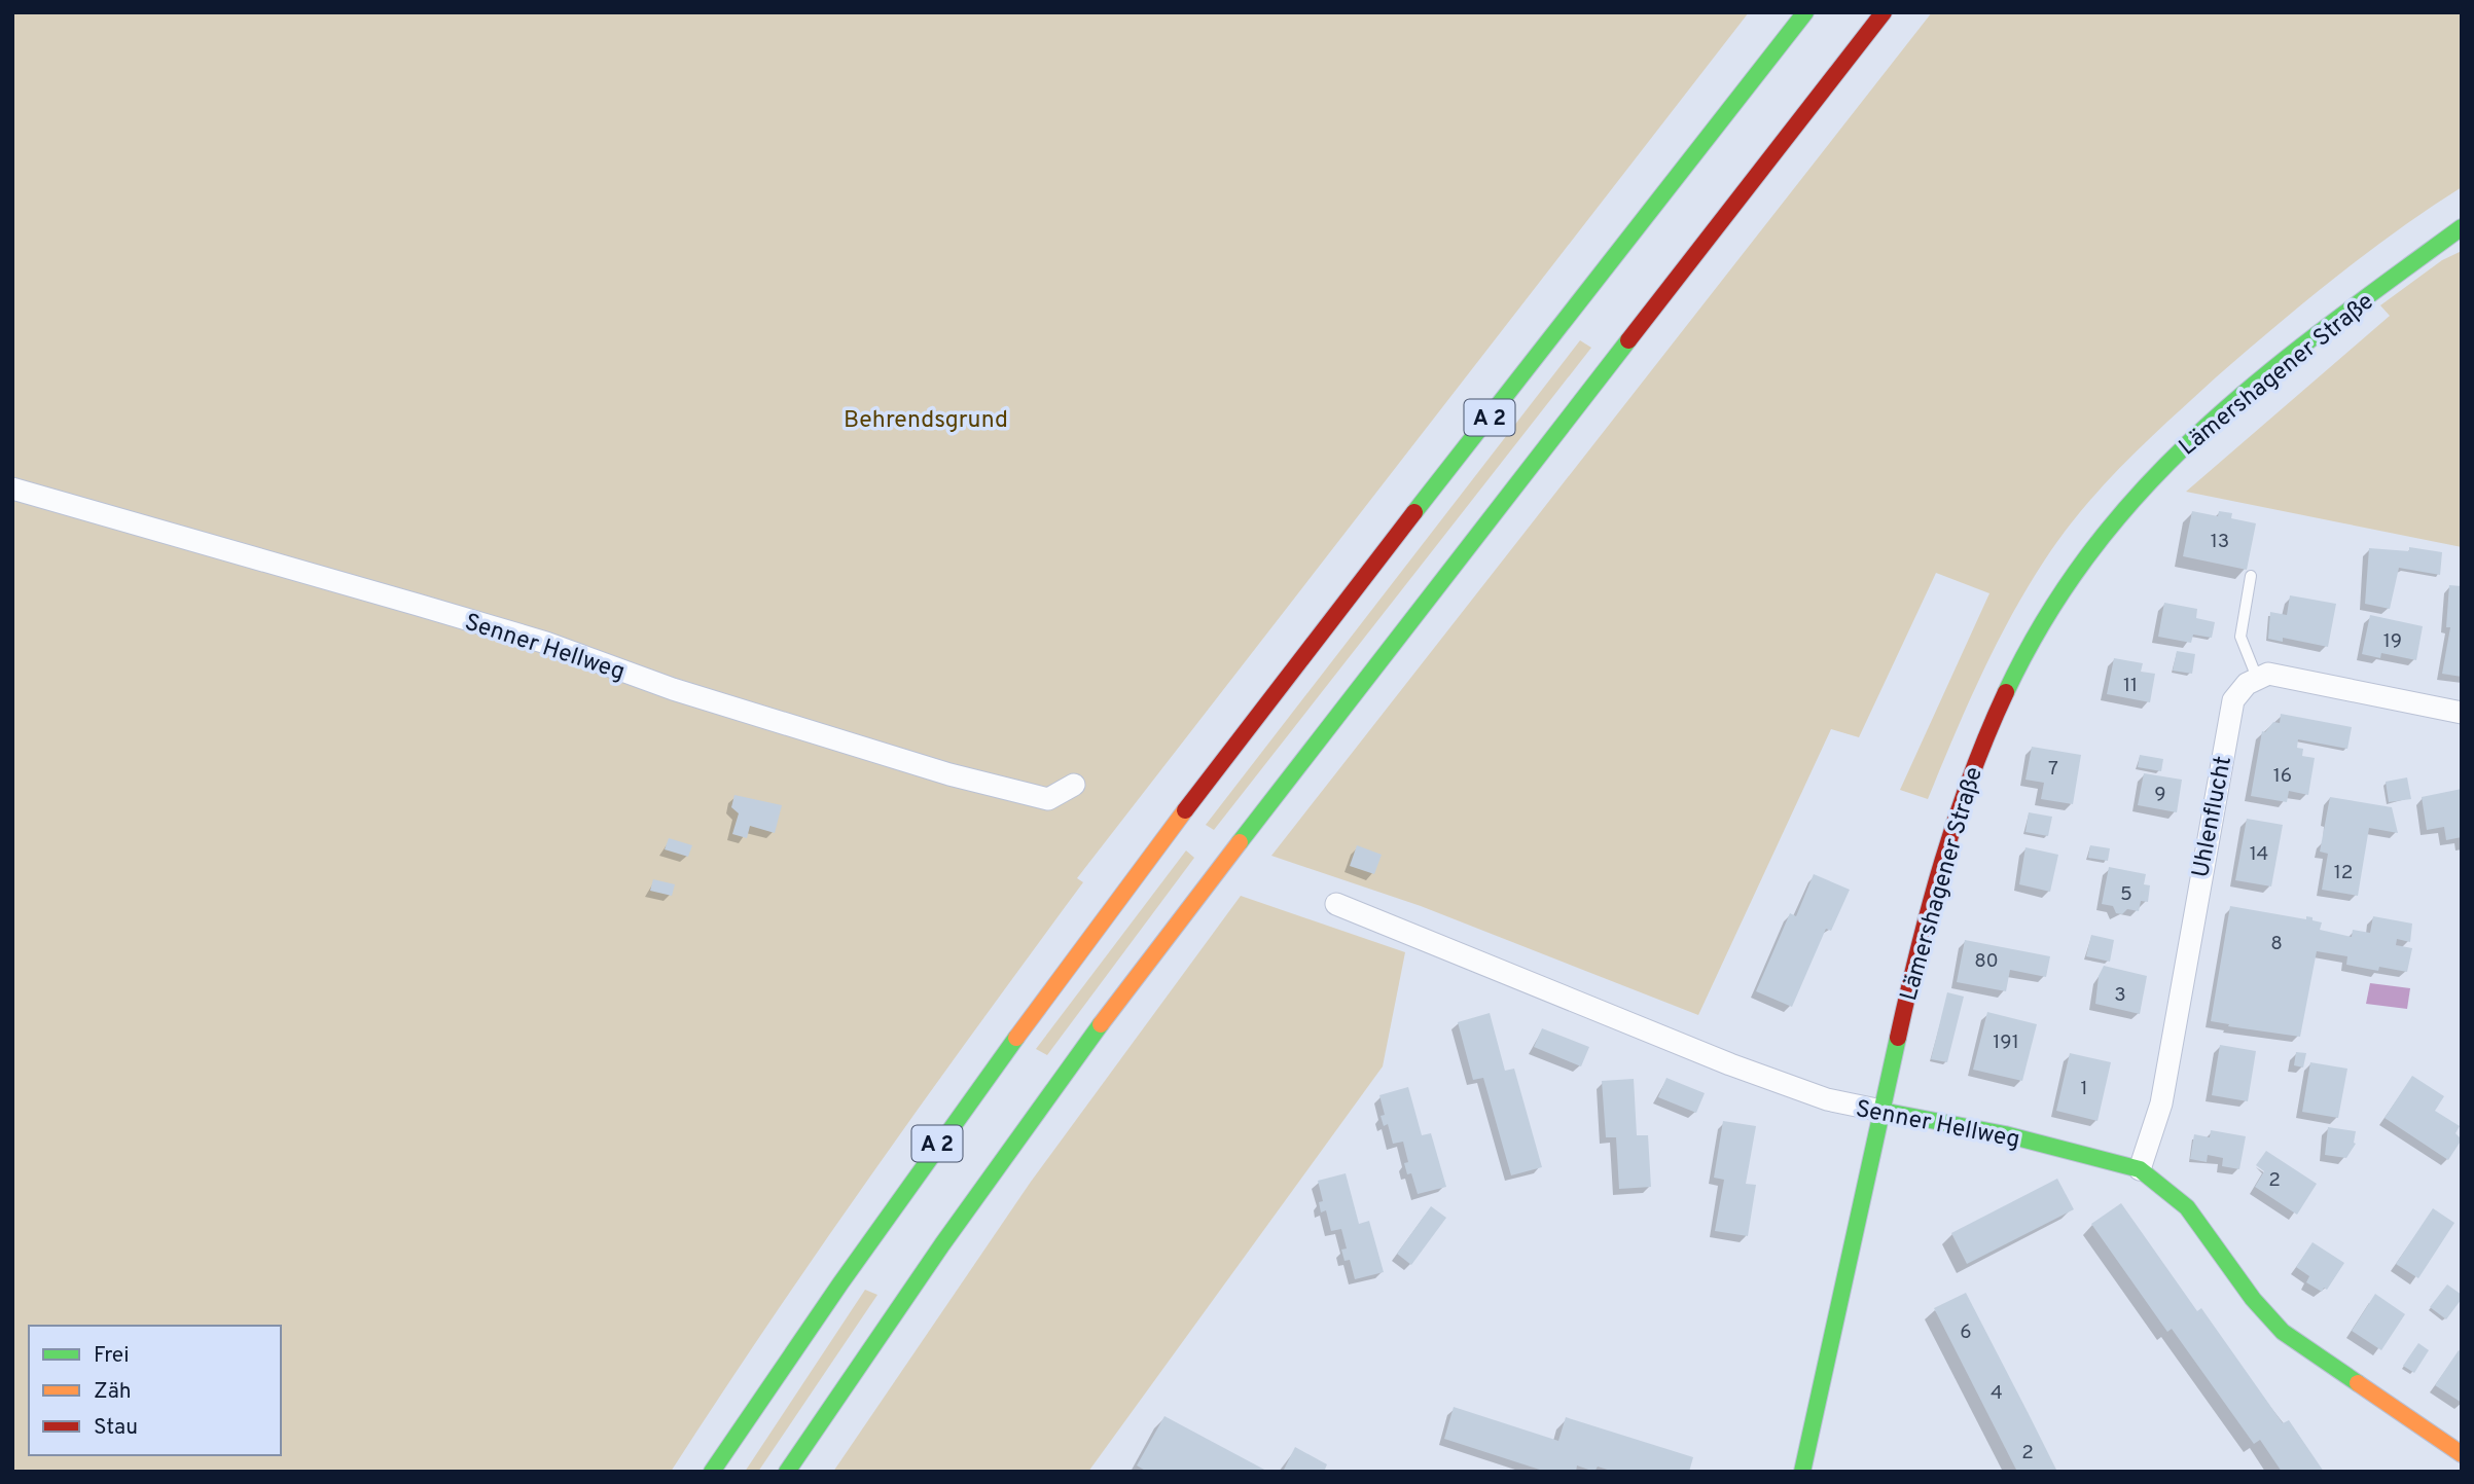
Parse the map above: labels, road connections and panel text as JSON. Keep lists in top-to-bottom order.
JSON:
{
  "streets": {
    "main road": ["Lämershagener Straße", "A 2", "Senner Hellweg"],
    "street": ["Uhlenflucht"]
  },
  "crossings": [
    ["Lämershagener Straße", "Senner Hellweg"],
    ["Senner Hellweg", "Uhlenflucht"]
  ],
  "parks": ["Behrendsgrund"],
  "house_numbers": [
    "13",
    "19",
    "11",
    "7",
    "16",
    "9",
    "14",
    "12",
    "5",
    "8",
    "80",
    "3",
    "191",
    "1",
    "2",
    "6",
    "4",
    "2"
  ],
  "legend": ["Frei", "Zäh", "Stau"]
}
